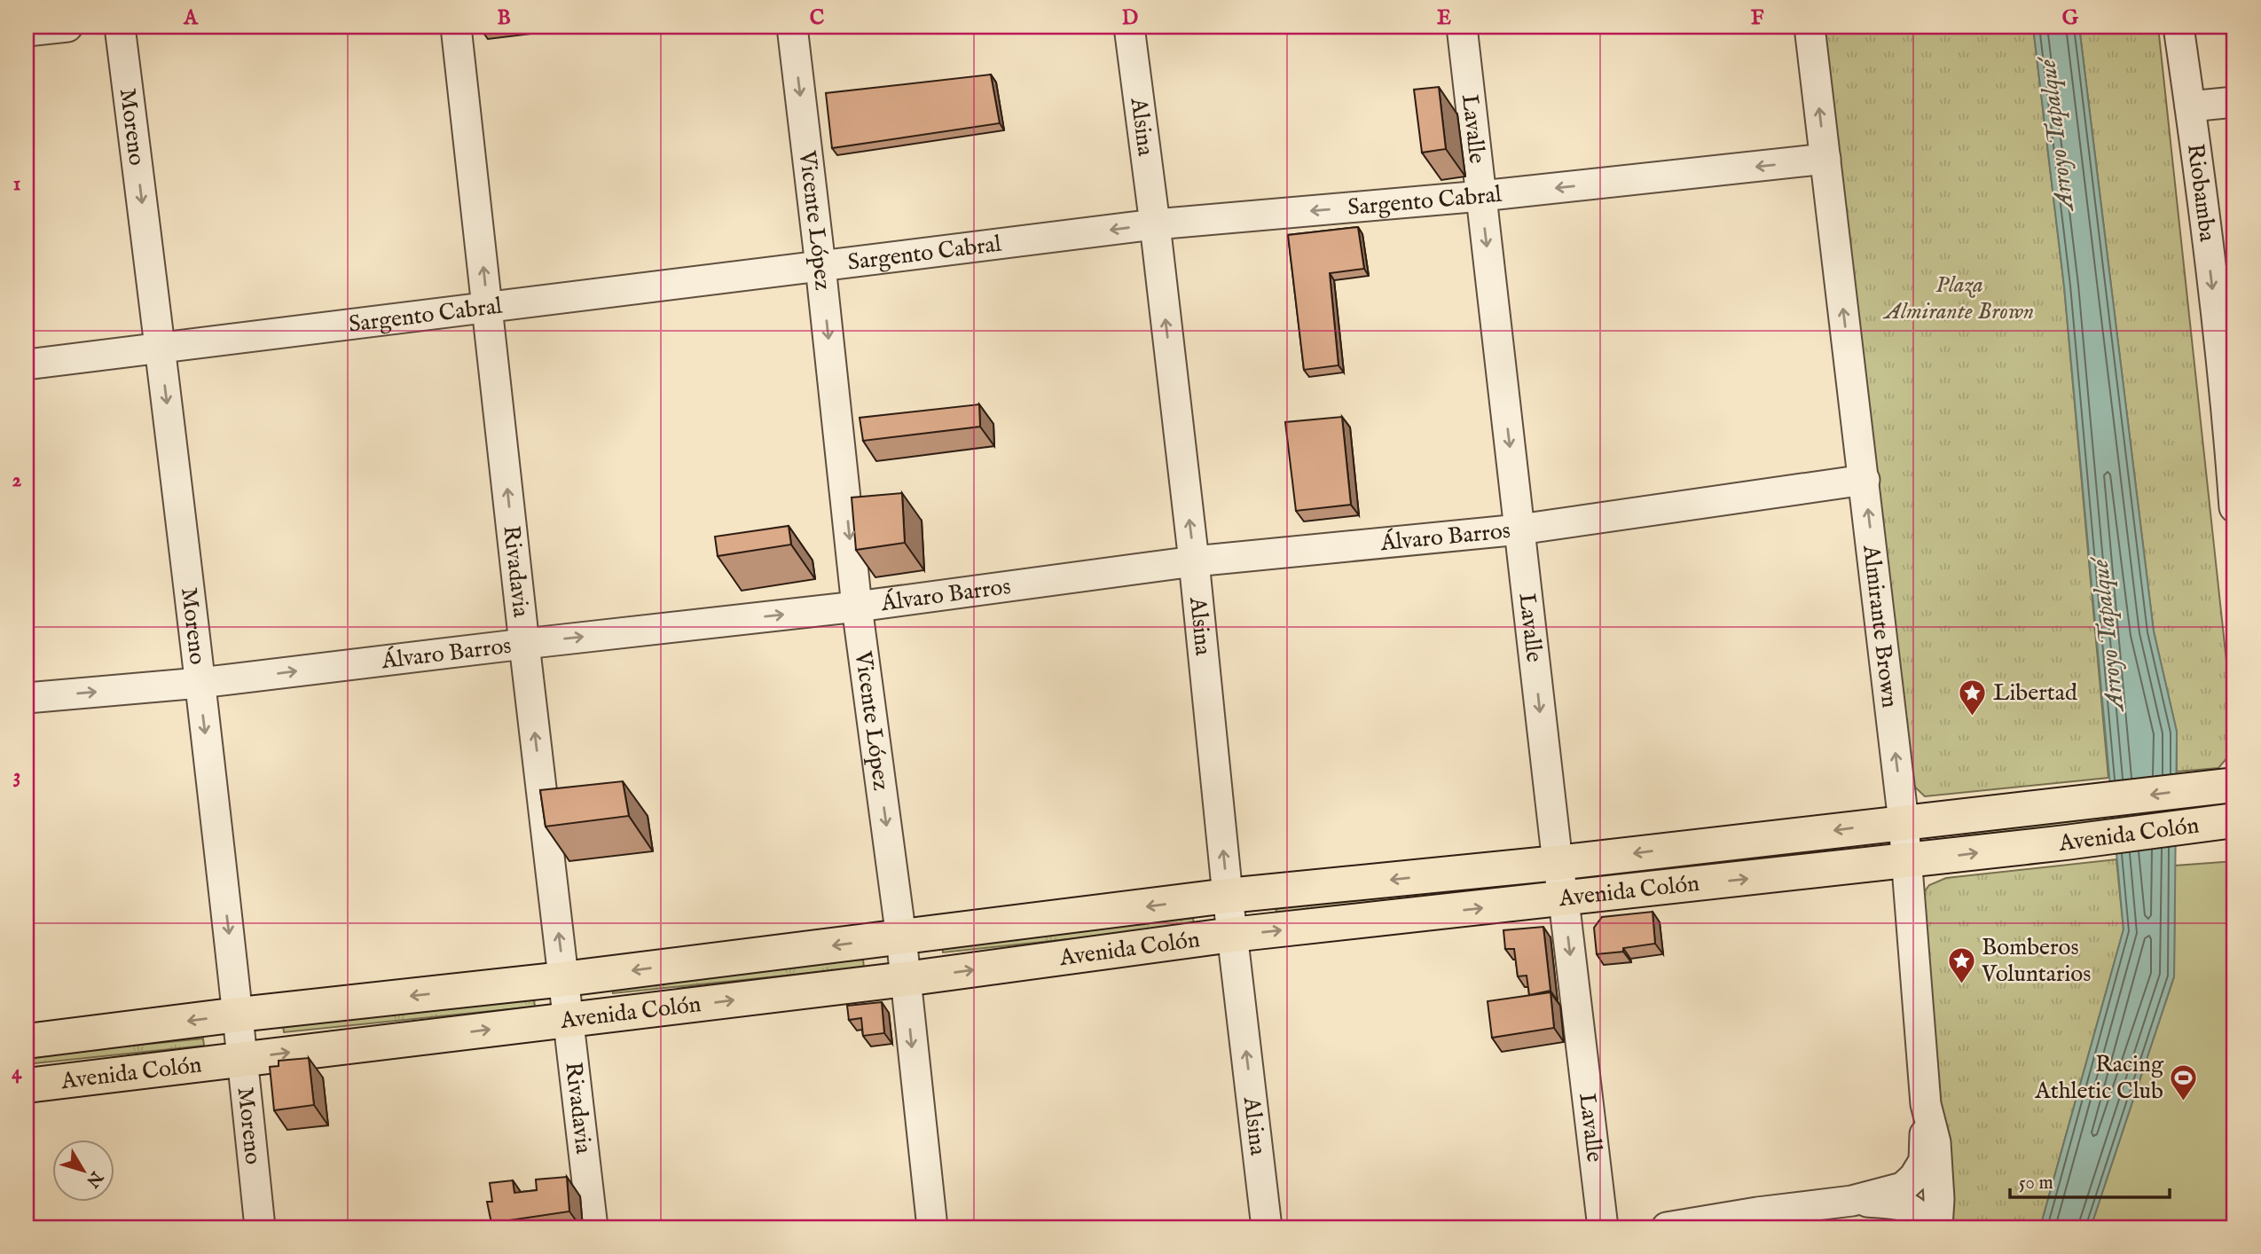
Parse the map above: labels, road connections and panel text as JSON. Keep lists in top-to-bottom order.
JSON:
{
  "streets": {
    "main road": ["Avenida Colón"],
    "street": [
      "Moreno",
      "Alsina",
      "Lavalle",
      "Riobamba",
      "Sargento Cabral",
      "Vicente López",
      "Álvaro Barros",
      "Rivadavia",
      "Almirante Brown"
    ]
  },
  "crossings": [
    ["Moreno", "Sargento Cabral"],
    ["Moreno", "Álvaro Barros"],
    ["Moreno", "Avenida Colón"],
    ["Alsina", "Sargento Cabral"],
    ["Alsina", "Álvaro Barros"],
    ["Alsina", "Avenida Colón"],
    ["Lavalle", "Sargento Cabral"],
    ["Lavalle", "Álvaro Barros"],
    ["Lavalle", "Avenida Colón"],
    ["Sargento Cabral", "Vicente López"],
    ["Sargento Cabral", "Rivadavia"],
    ["Sargento Cabral", "Almirante Brown"],
    ["Vicente López", "Álvaro Barros"],
    ["Vicente López", "Avenida Colón"],
    ["Álvaro Barros", "Rivadavia"],
    ["Álvaro Barros", "Almirante Brown"],
    ["Rivadavia", "Avenida Colón"],
    ["Almirante Brown", "Avenida Colón"]
  ],
  "one_way": [
    "Moreno",
    "Alsina",
    "Lavalle",
    "Riobamba",
    "Sargento Cabral",
    "Vicente López",
    "Álvaro Barros",
    "Rivadavia",
    "Almirante Brown"
  ],
  "water": ["Arroyo Tapalqué"],
  "parks": ["Plaza Almirante Brown"],
  "places": {
    "place": ["Libertad", "Bomberos Voluntarios"],
    "sports": ["Racing Athletic Club"]
  },
  "scale_bar": "50 m",
  "north": "bottom right",
  "grid": {
    "columns": [
      "A",
      "B",
      "C",
      "D",
      "E",
      "F",
      "G"
    ],
    "rows": [
      "1",
      "2",
      "3",
      "4"
    ]
  }
}
